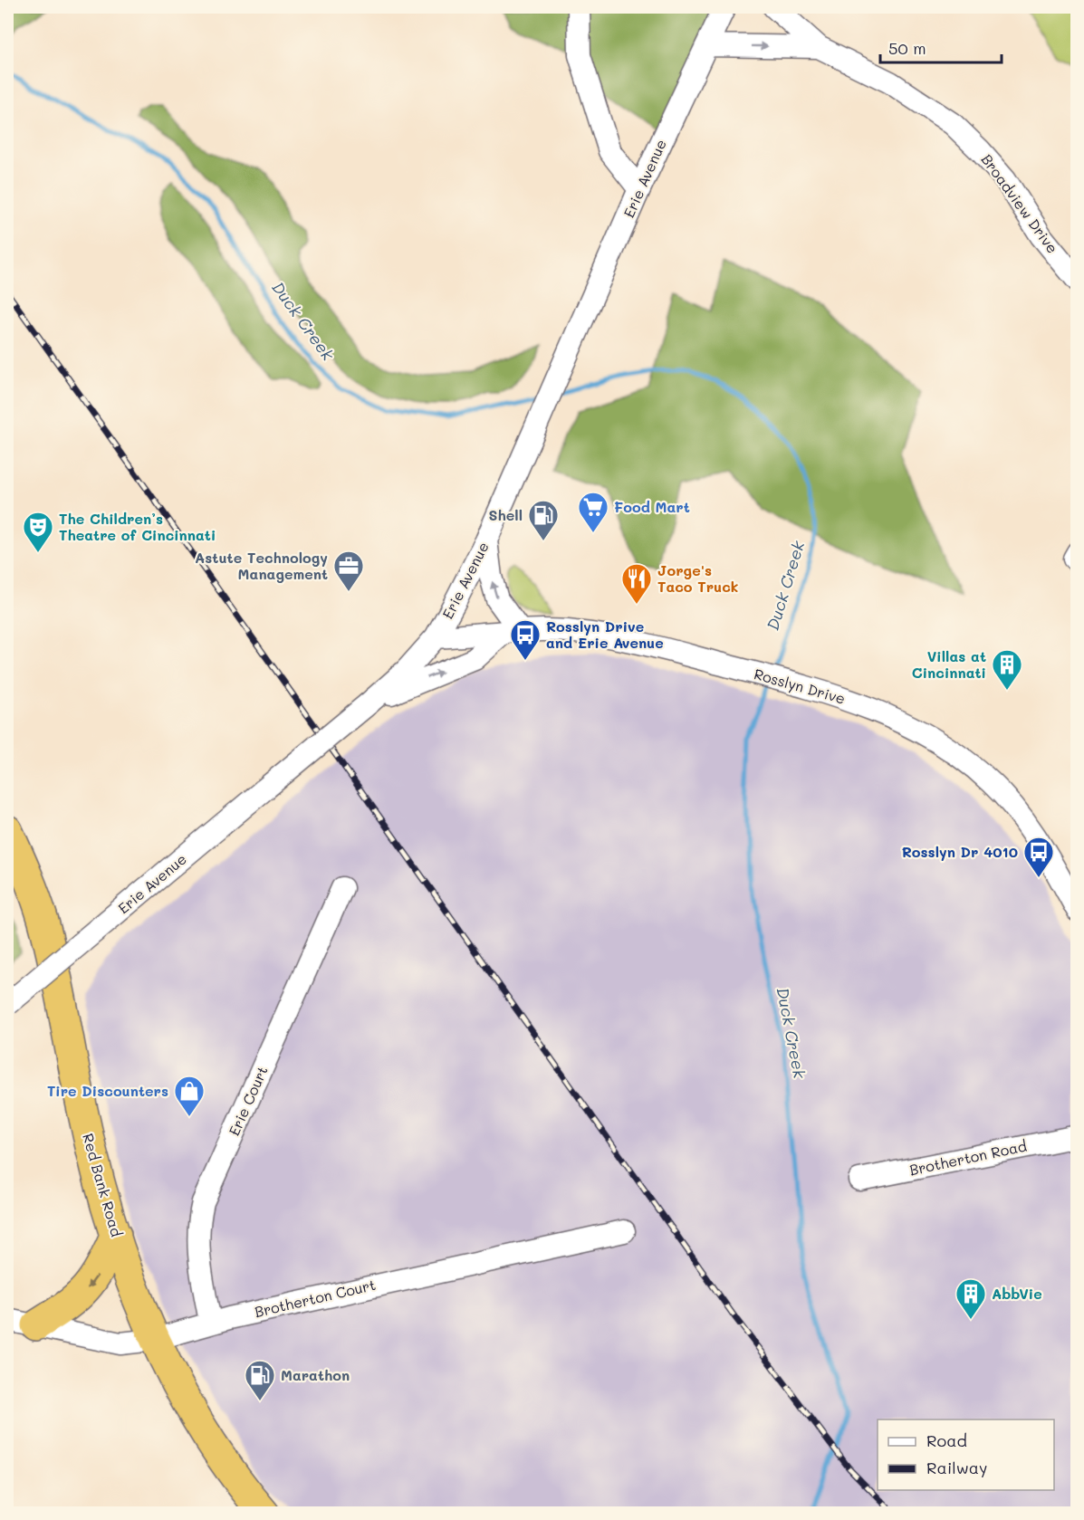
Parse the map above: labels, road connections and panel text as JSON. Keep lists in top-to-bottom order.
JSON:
{
  "streets": {
    "highway": ["Red Bank Road"],
    "street": [
      "Erie Avenue",
      "Broadview Drive",
      "Rosslyn Drive",
      "Erie Court",
      "Brotherton Road",
      "Brotherton Court"
    ]
  },
  "crossings": [
    ["Erie Avenue", "Broadview Drive"],
    ["Erie Avenue", "Rosslyn Drive"],
    ["Erie Court", "Brotherton Court"],
    ["Red Bank Road", "Brotherton Court"]
  ],
  "water": ["Duck Creek"],
  "places": {
    "supermarket": ["Food Mart"],
    "fuel station": ["Shell", "Marathon"],
    "theatre": ["The Children’s Theatre of Cincinnati"],
    "office": ["Astute Technology Management"],
    "restaurant": ["Jorge's Taco Truck"],
    "bus stop": ["Rosslyn Drive and Erie Avenue", "Rosslyn Dr 4010"],
    "building": ["Villas at Cincinnati", "AbbVie"],
    "shop": ["Tire Discounters"]
  },
  "legend": ["Road", "Railway"],
  "scale_bar": "50 m"
}
